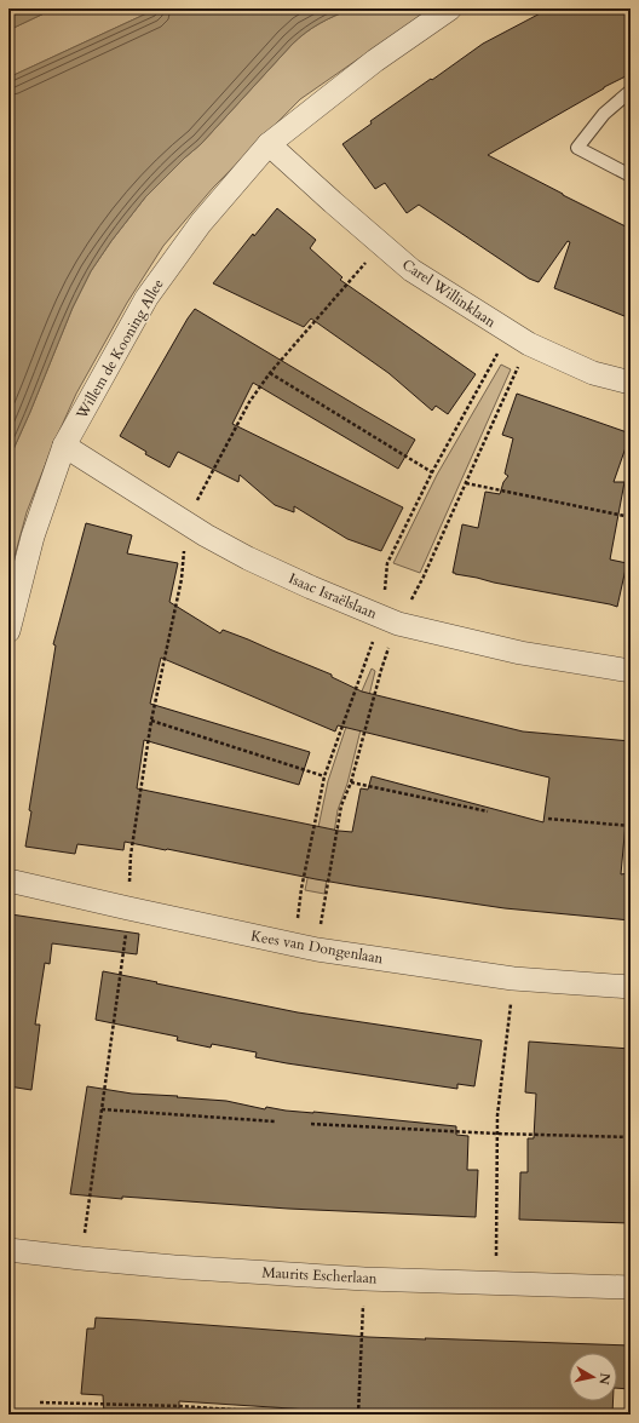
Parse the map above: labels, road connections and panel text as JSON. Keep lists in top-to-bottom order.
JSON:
{
  "streets": {
    "street": [
      "Carel Willinklaan",
      "Willem de Kooning Allee",
      "Isaac Israëlslaan",
      "Kees van Dongenlaan",
      "Maurits Escherlaan"
    ]
  },
  "crossings": [
    ["Carel Willinklaan", "Willem de Kooning Allee"],
    ["Willem de Kooning Allee", "Isaac Israëlslaan"]
  ],
  "north": "right"
}
